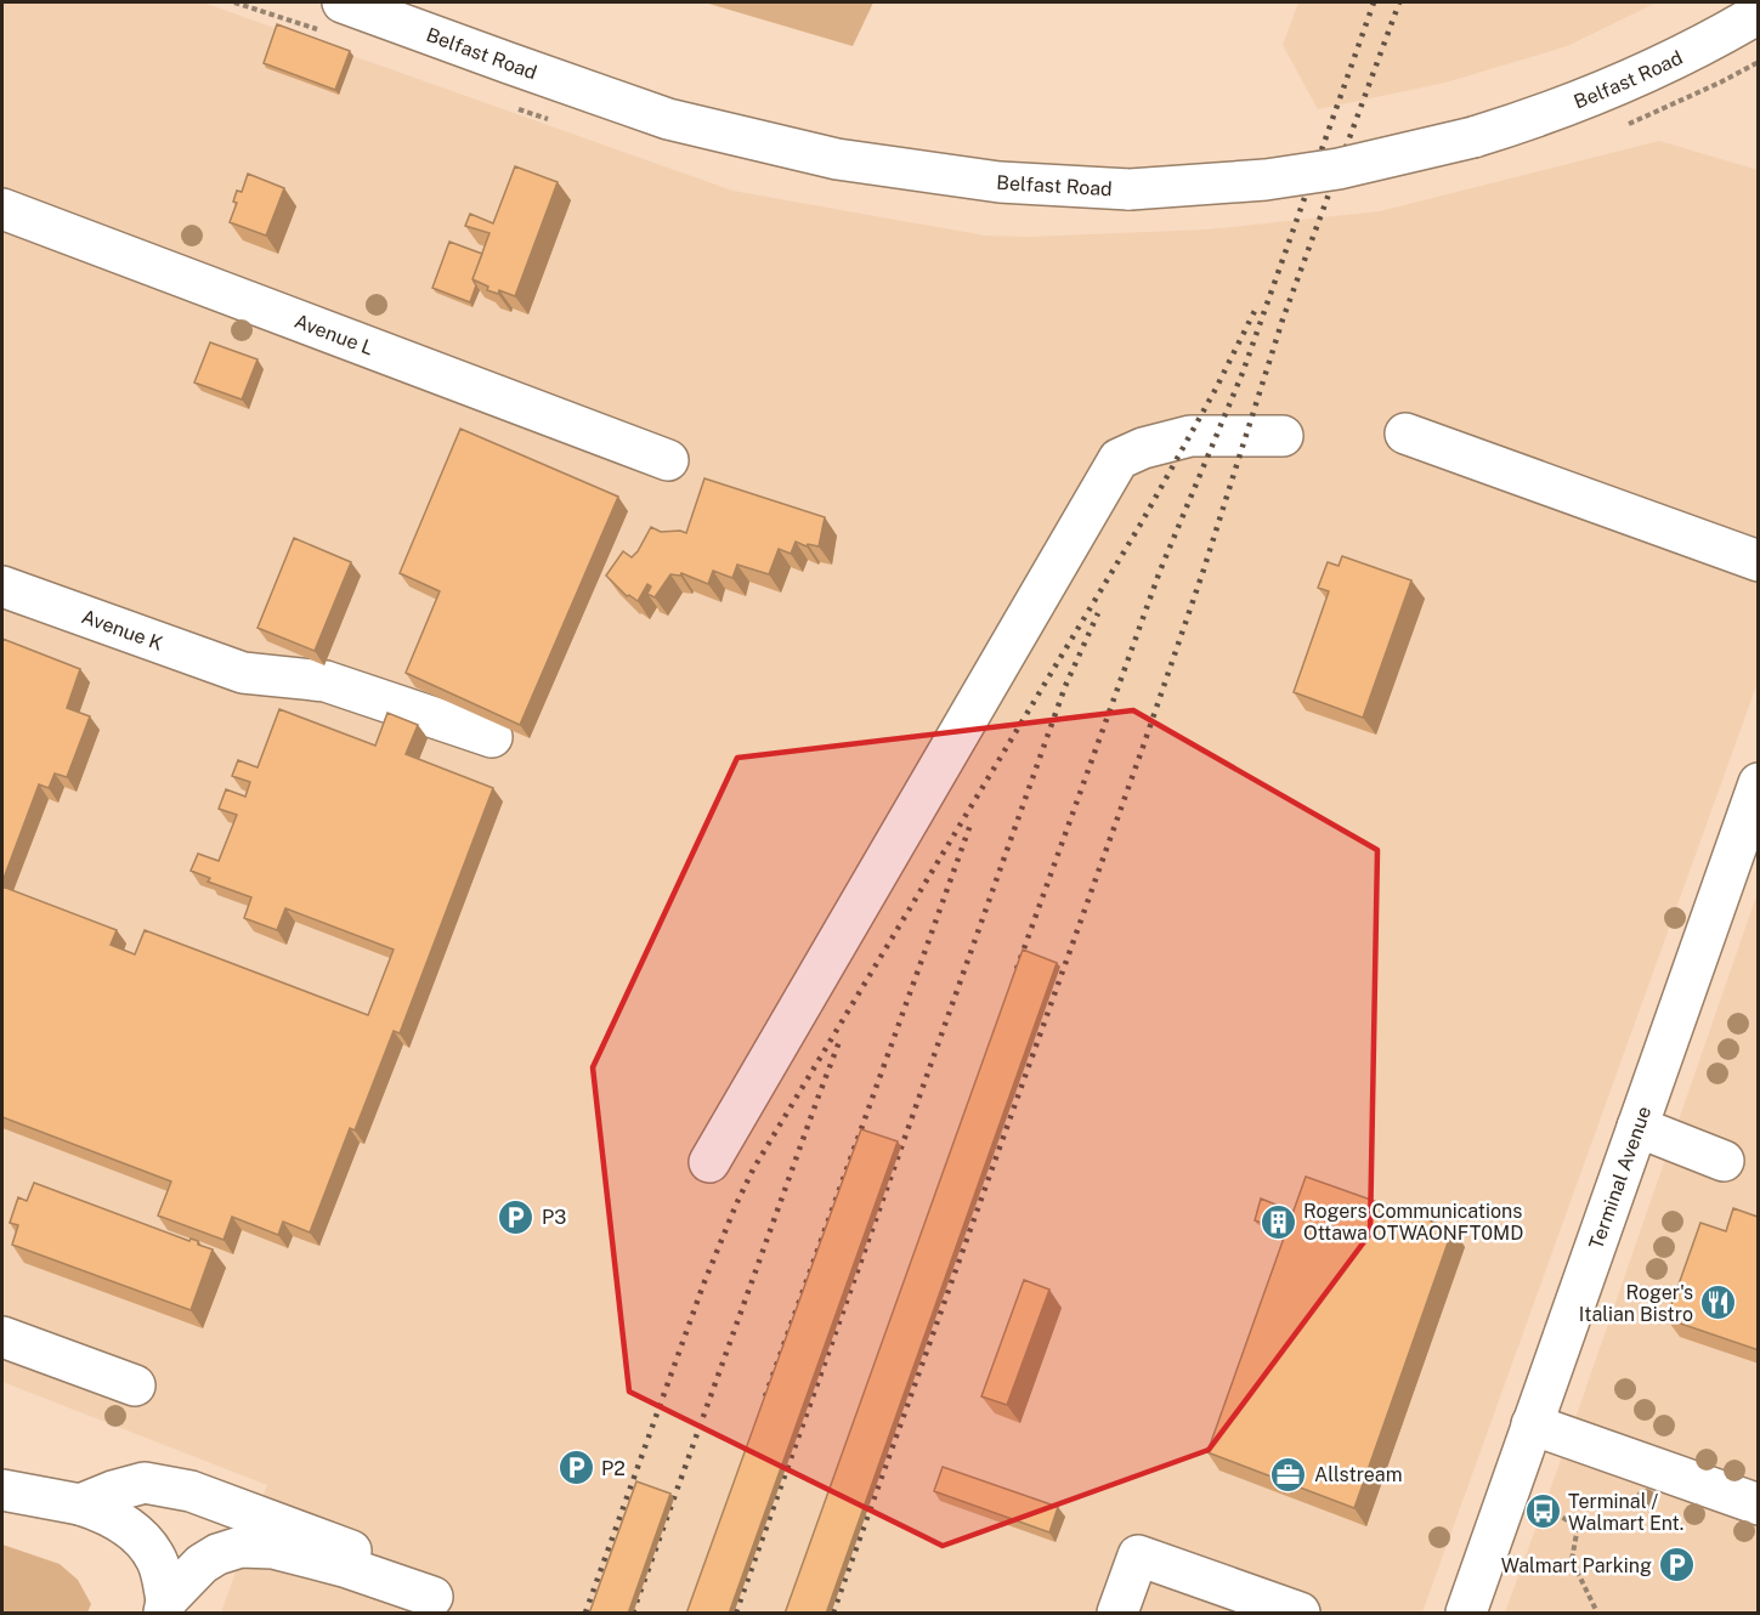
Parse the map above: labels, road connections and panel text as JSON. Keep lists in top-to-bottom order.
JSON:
{
  "streets": {
    "street": [
      "Belfast Road",
      "Avenue L",
      "Avenue K",
      "Terminal Avenue"
    ]
  },
  "places": {
    "parking": ["P3", "P2", "Walmart Parking"],
    "building": ["Rogers Communications Ottawa OTWAONFT0MD"],
    "restaurant": ["Roger's Italian Bistro"],
    "office": ["Allstream"],
    "bus stop": ["Terminal / Walmart Ent."]
  }
}
